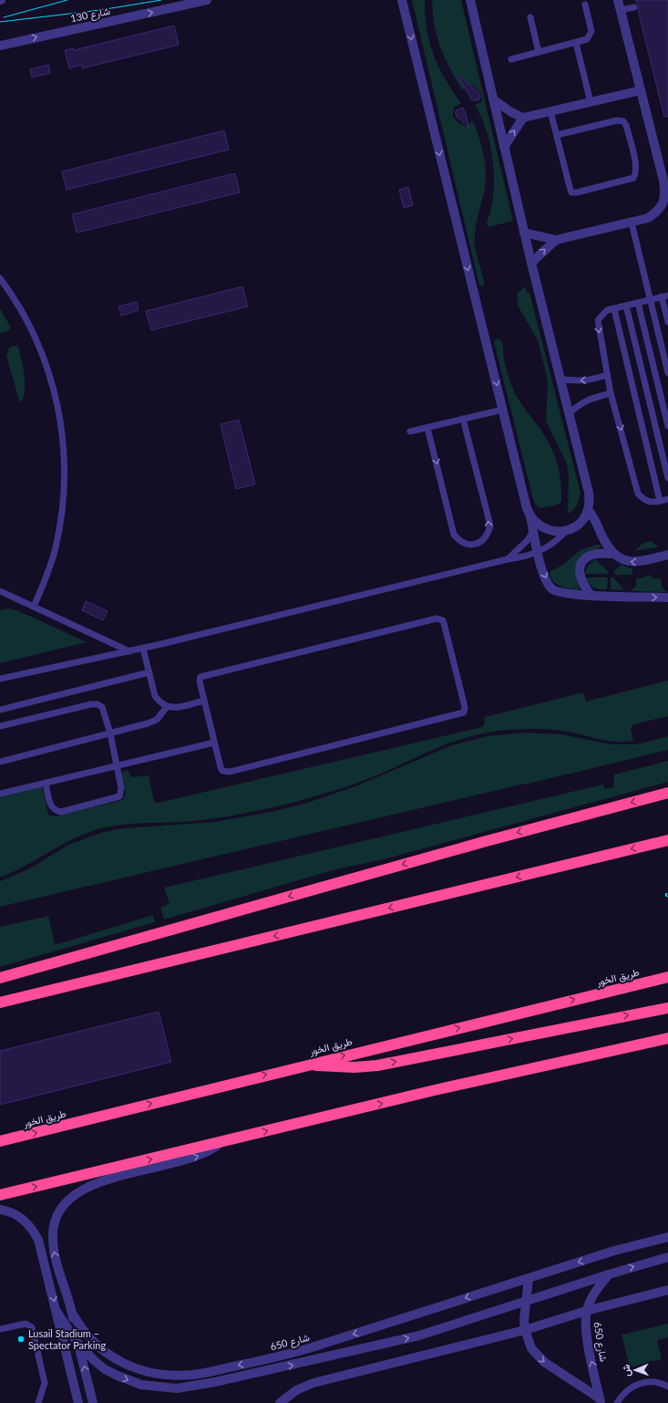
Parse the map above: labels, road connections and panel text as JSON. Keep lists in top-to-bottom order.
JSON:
{
  "streets": {
    "highway": ["طريق الخور"],
    "street": ["شارع 130", "شارع 650"]
  },
  "one_way": ["شارع 130"],
  "places": ["Lusail Stadium – Spectator Parking"],
  "north": "left"
}
